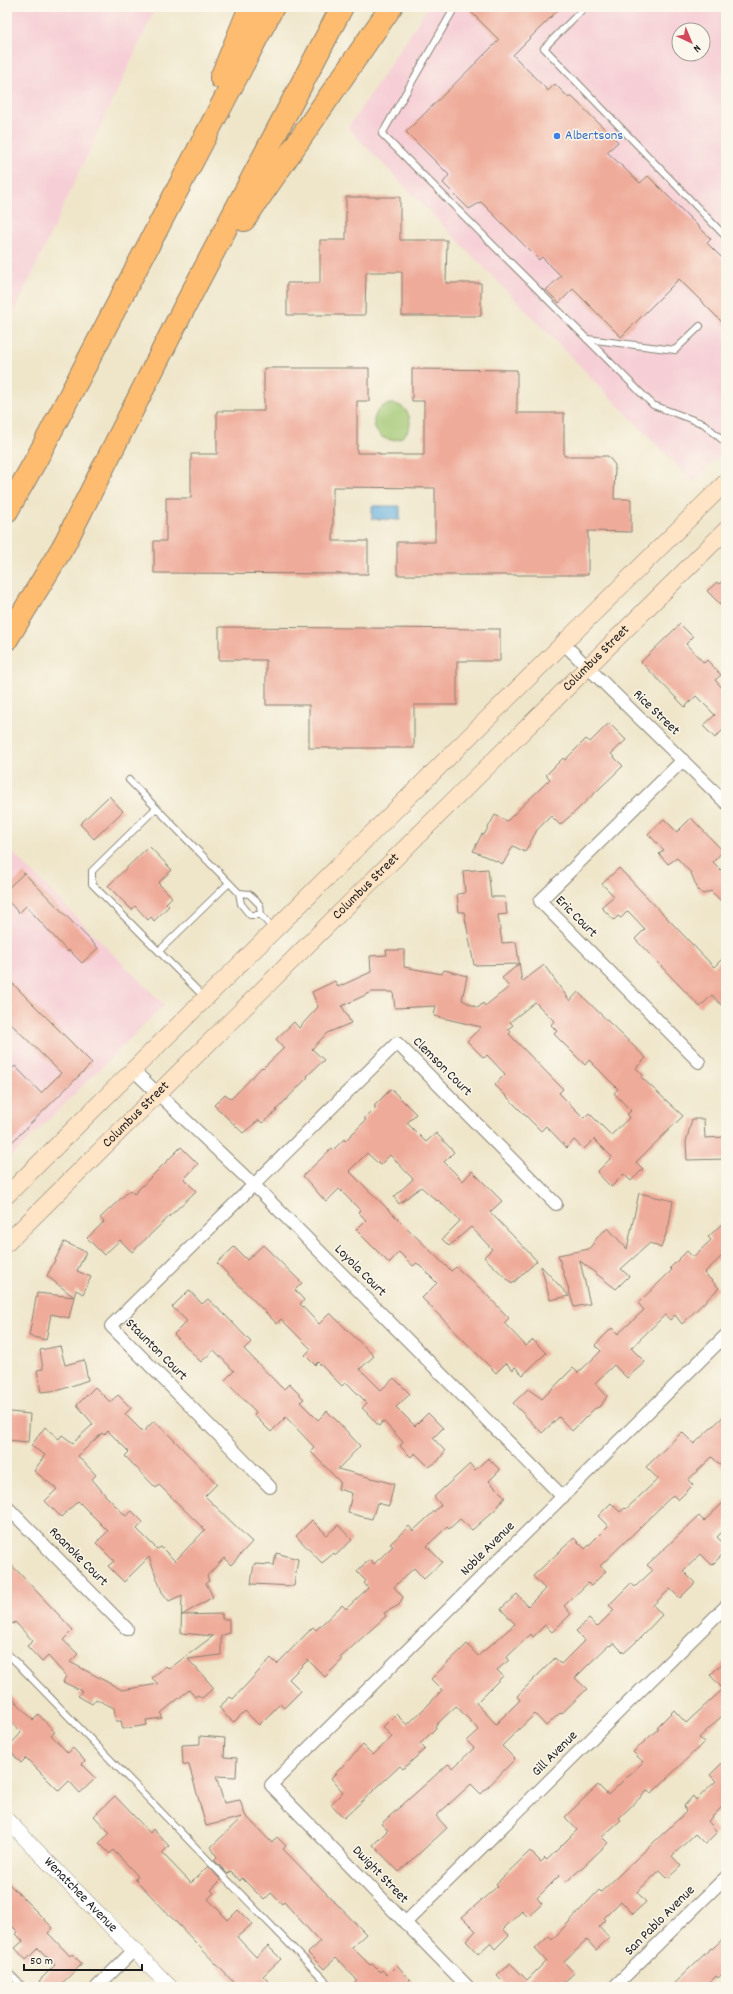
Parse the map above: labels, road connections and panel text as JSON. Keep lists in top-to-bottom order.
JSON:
{
  "streets": {
    "main road": ["Columbus Street"],
    "street": [
      "Rice Street",
      "Eric Court",
      "Clemson Court",
      "Loyola Court",
      "Staunton Court",
      "Noble Avenue",
      "Roanoke Court",
      "Gill Avenue",
      "Dwight Street",
      "Wenatchee Avenue",
      "San Pablo Avenue"
    ]
  },
  "crossings": [
    ["Columbus Street", "Rice Street"],
    ["Columbus Street", "Loyola Court"],
    ["Rice Street", "Eric Court"],
    ["Clemson Court", "Loyola Court"],
    ["Clemson Court", "Staunton Court"],
    ["Loyola Court", "Staunton Court"],
    ["Loyola Court", "Noble Avenue"],
    ["Noble Avenue", "Dwight Street"],
    ["Gill Avenue", "Dwight Street"]
  ],
  "places": ["Albertsons"],
  "scale_bar": "50 m",
  "north": "bottom right"
}
